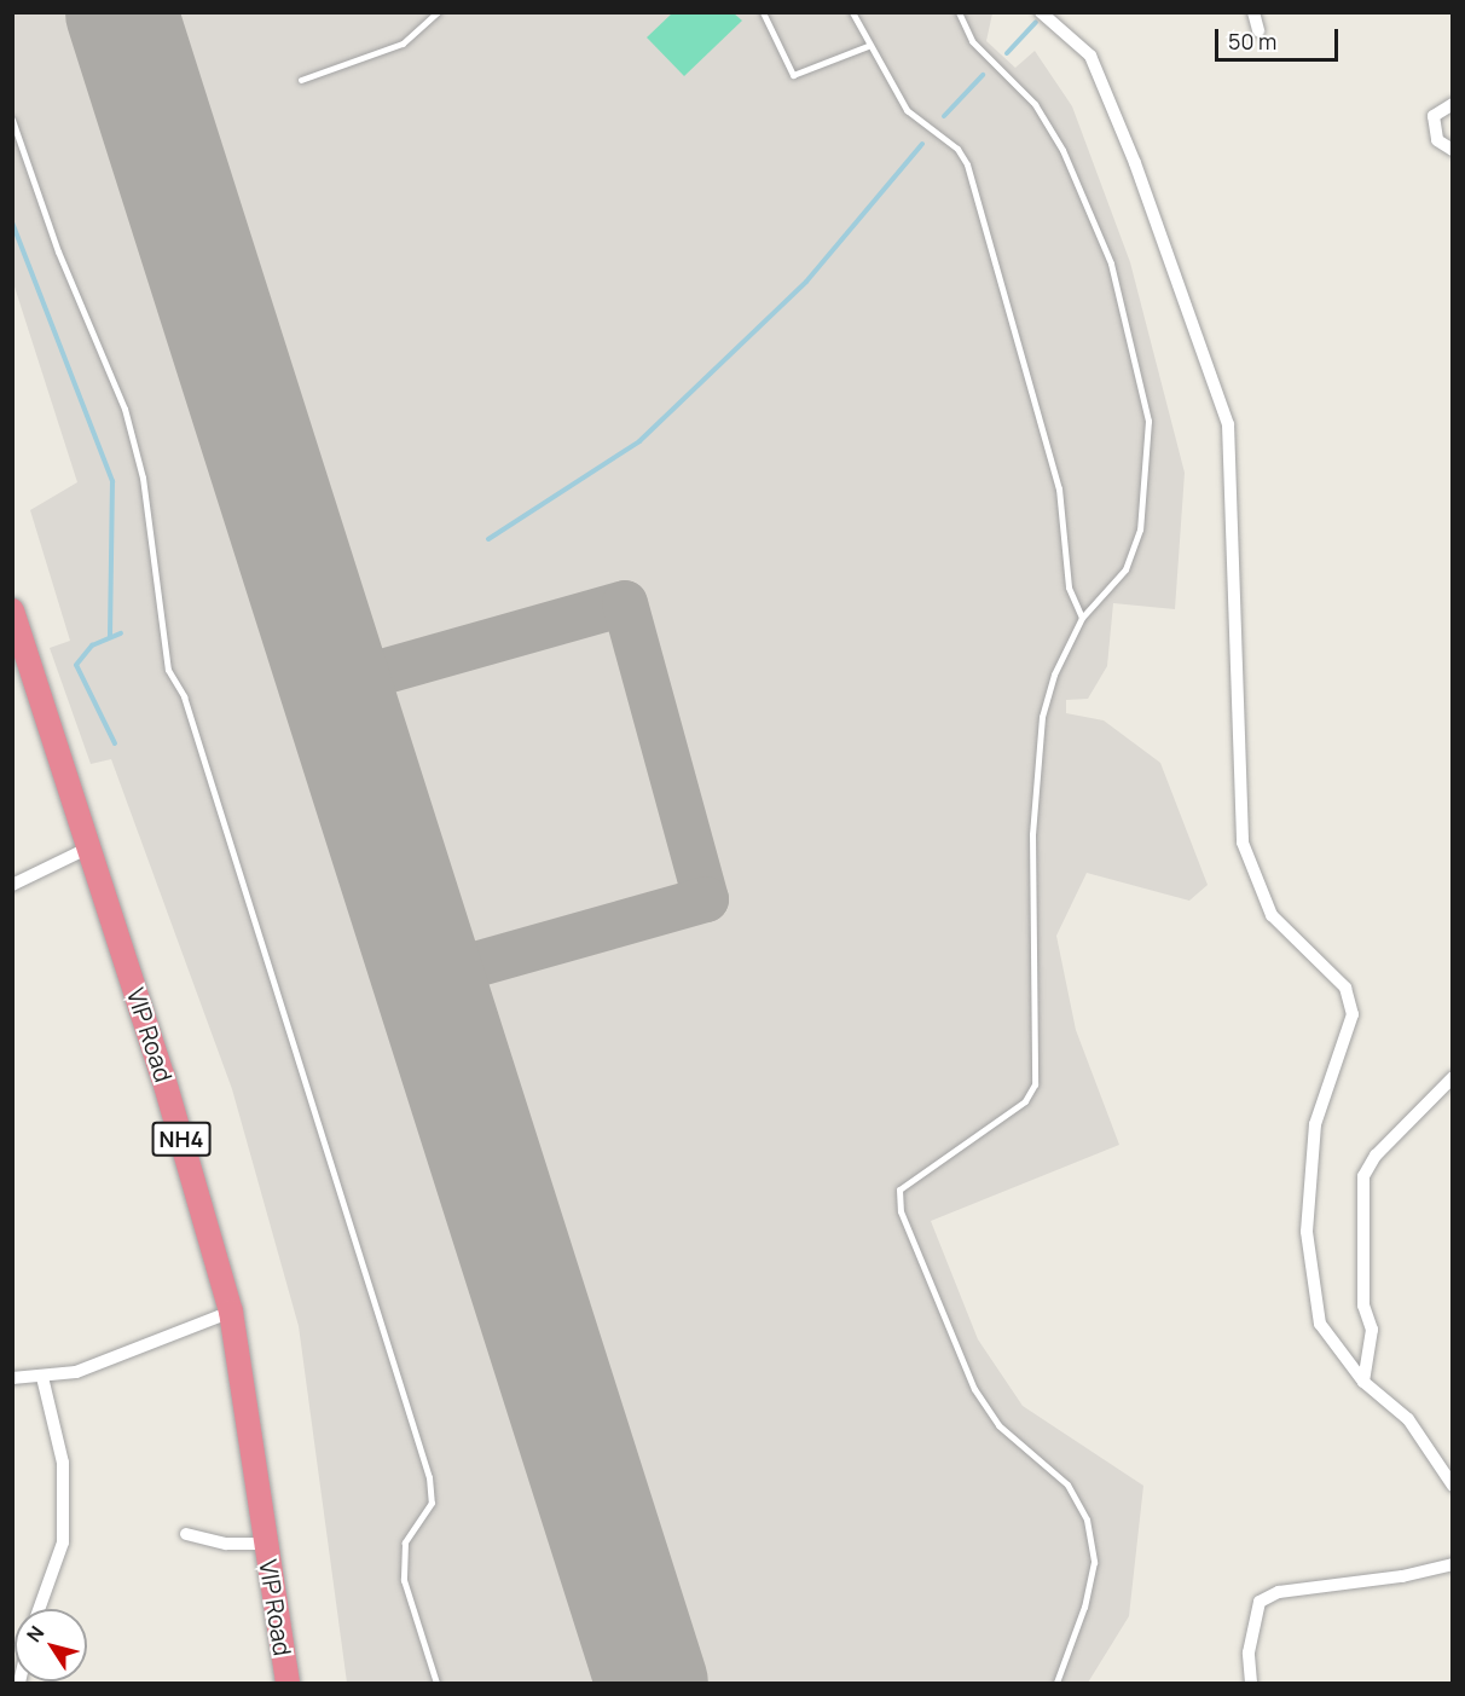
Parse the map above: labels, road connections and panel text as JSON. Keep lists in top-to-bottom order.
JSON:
{
  "streets": {
    "highway": ["VIP Road", "NH4"]
  },
  "scale_bar": "50 m",
  "north": "top left"
}
